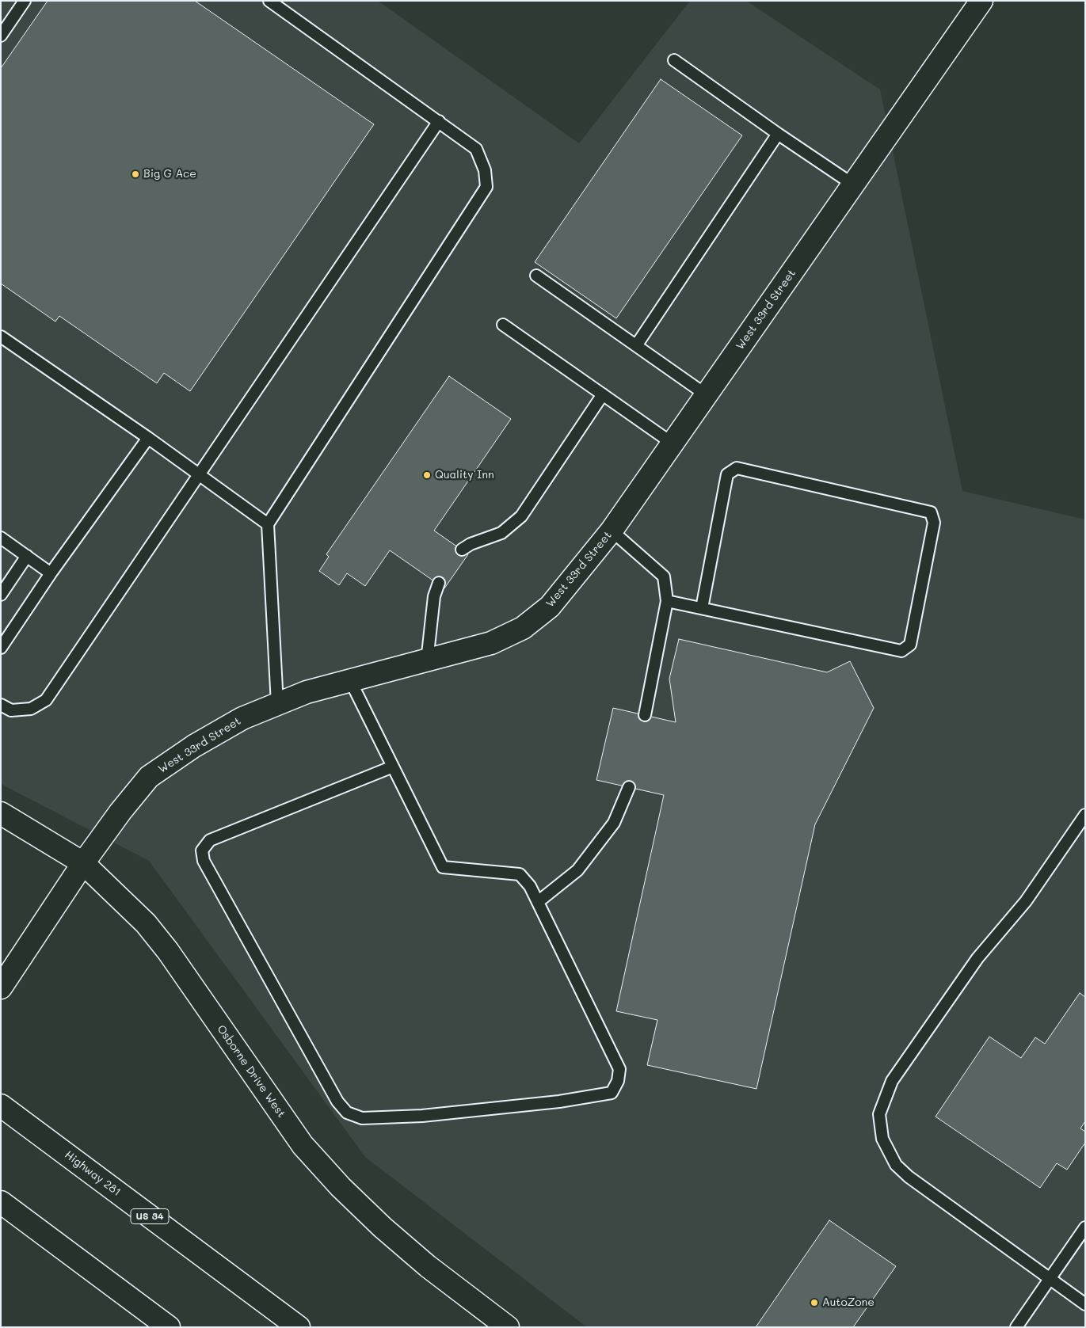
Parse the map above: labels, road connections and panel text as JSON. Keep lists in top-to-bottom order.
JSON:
{
  "streets": {
    "main road": [
      "West 33rd Street",
      "Osborne Drive West",
      "Highway 281",
      "US 34"
    ]
  },
  "crossings": [
    ["West 33rd Street", "Osborne Drive West"]
  ],
  "places": ["Big G Ace", "Quality Inn", "AutoZone"]
}
